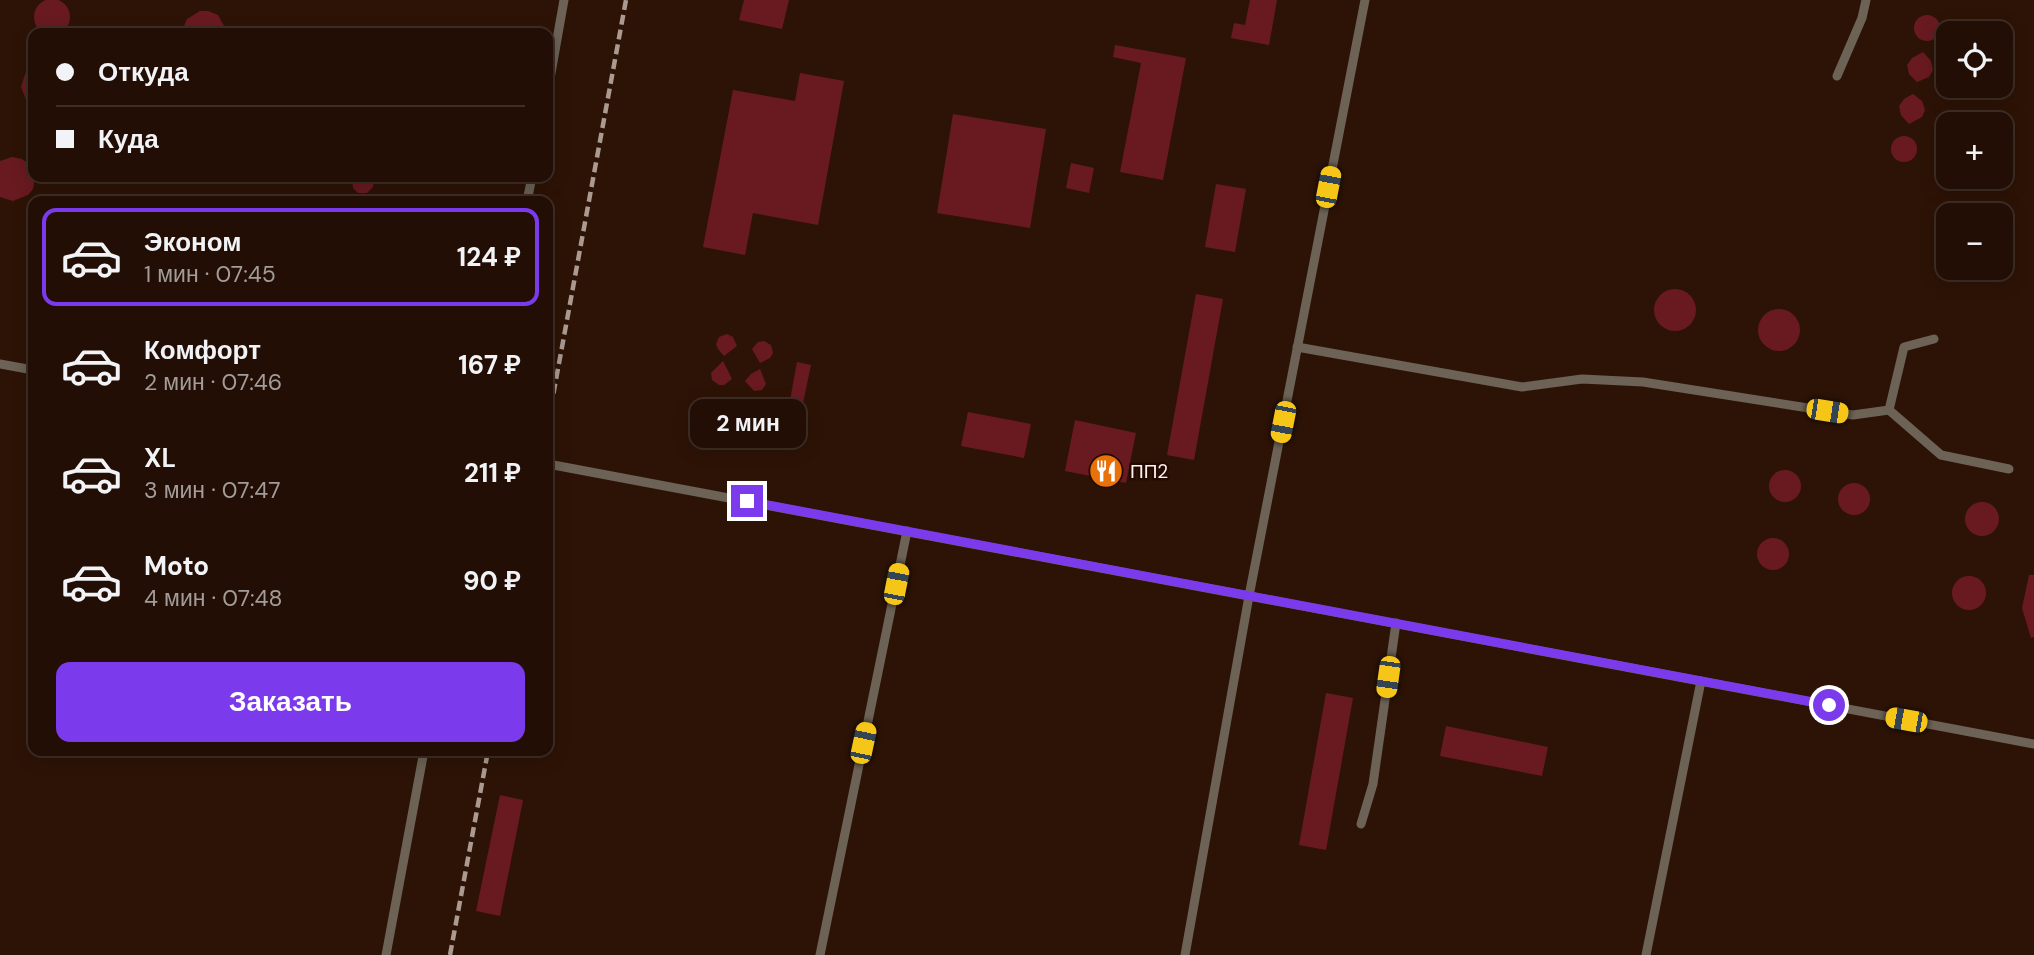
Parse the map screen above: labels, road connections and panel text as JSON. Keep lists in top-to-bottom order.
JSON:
{
  "places": {
    "restaurant": ["ПП2"]
  },
  "page": {
    "map_buttons": ["+", "−"],
    "banner": ["Откуда", "Куда"],
    "list": [
      {
        "name": "Эконом",
        "note": "1 мин · 07:45",
        "value": "124 ₽"
      },
      {
        "name": "Комфорт",
        "note": "2 мин · 07:46",
        "value": "167 ₽"
      },
      {
        "name": "XL",
        "note": "3 мин · 07:47",
        "value": "211 ₽"
      },
      {
        "name": "Moto",
        "note": "4 мин · 07:48",
        "value": "90 ₽"
      }
    ],
    "bubble": "2 мин",
    "buttons": "Заказать"
  }
}
